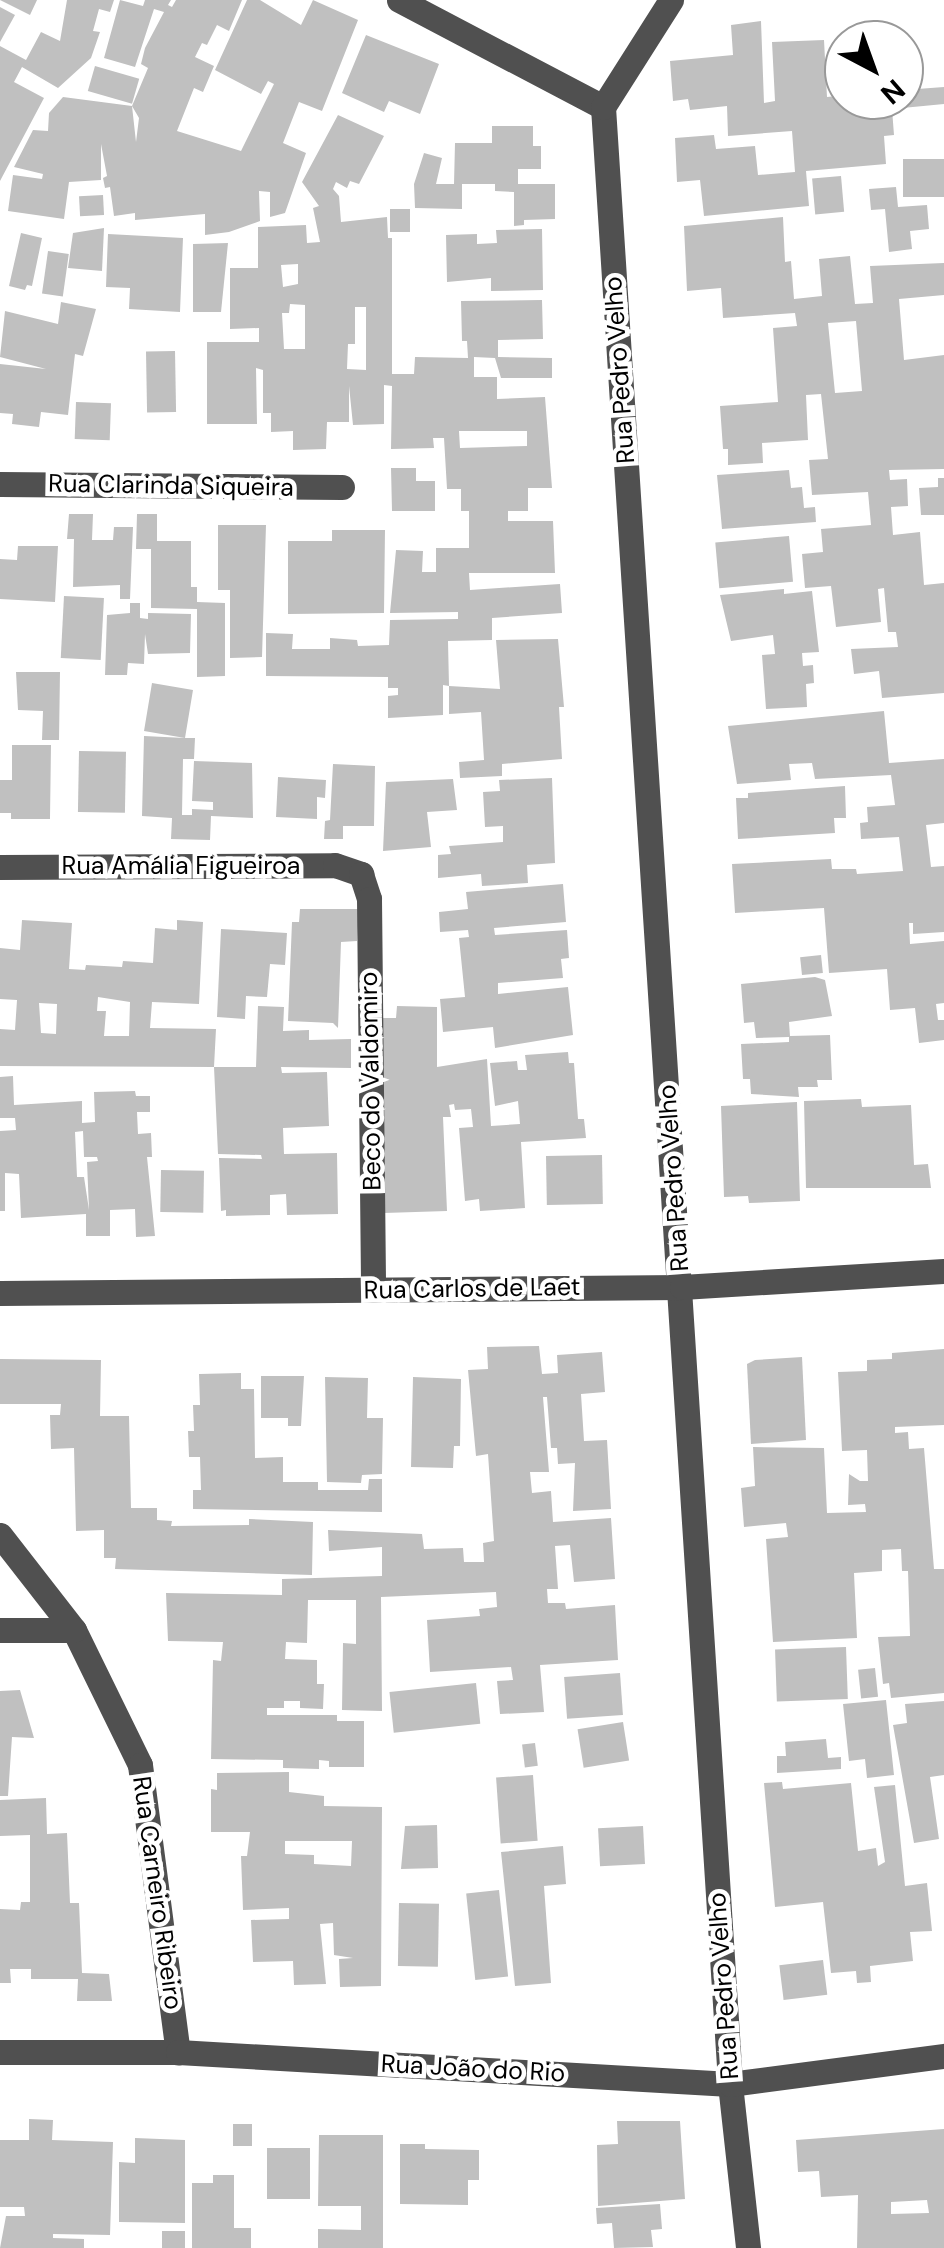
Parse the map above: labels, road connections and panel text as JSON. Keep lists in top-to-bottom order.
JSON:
{
  "streets": {
    "street": [
      "Rua Pedro Velho",
      "Rua Clarinda Siqueira",
      "Rua Amália Figueiroa",
      "Beco do Valdomiro",
      "Rua Carlos de Laet",
      "Rua Carneiro Ribeiro",
      "Rua João do Rio"
    ]
  },
  "crossings": [
    ["Rua Pedro Velho", "Rua Carlos de Laet"],
    ["Rua Pedro Velho", "Rua João do Rio"],
    ["Rua Amália Figueiroa", "Beco do Valdomiro"],
    ["Beco do Valdomiro", "Rua Carlos de Laet"],
    ["Rua Carneiro Ribeiro", "Rua João do Rio"]
  ],
  "north": "bottom right"
}
